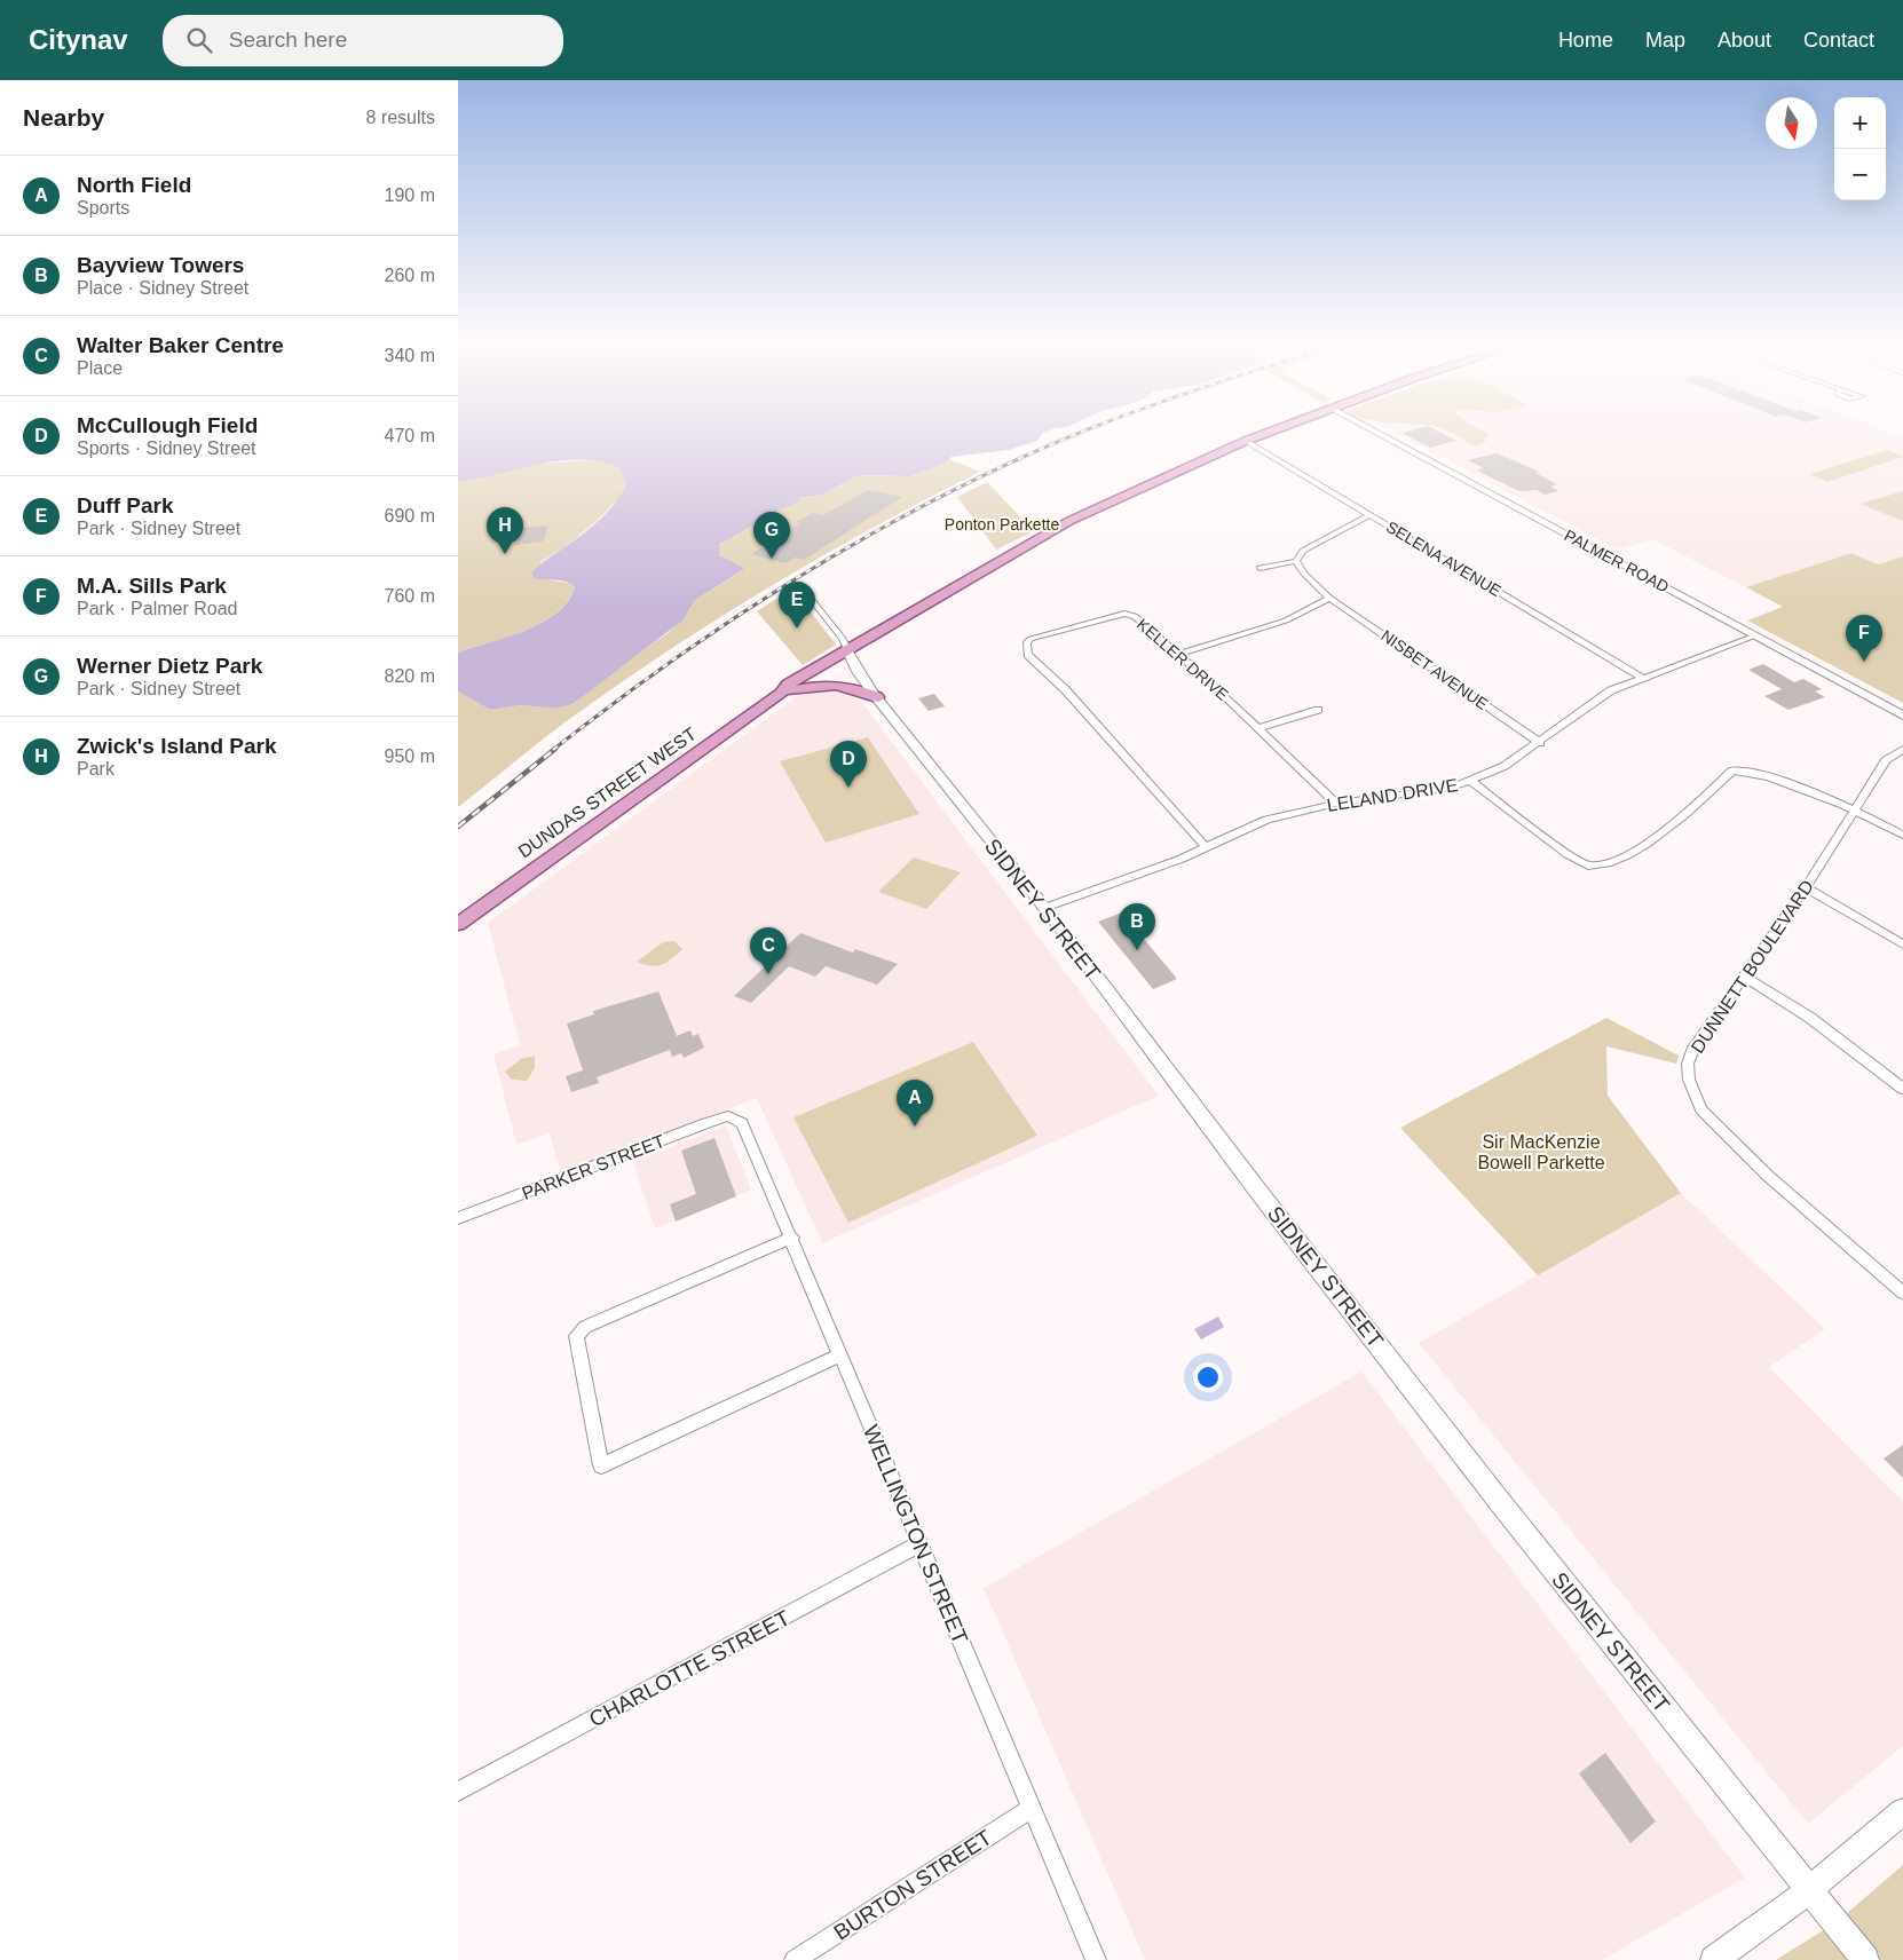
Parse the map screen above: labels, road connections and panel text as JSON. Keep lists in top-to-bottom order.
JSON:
{
  "streets": {
    "main road": ["PALMER ROAD", "DUNDAS STREET WEST", "SIDNEY STREET"],
    "street": [
      "SELENA AVENUE",
      "KELLER DRIVE",
      "NISBET AVENUE",
      "LELAND DRIVE",
      "DUNNETT BOULEVARD",
      "PARKER STREET",
      "WELLINGTON STREET",
      "CHARLOTTE STREET",
      "BURTON STREET"
    ]
  },
  "crossings": [
    ["SELENA AVENUE", "DUNDAS STREET WEST"],
    ["SELENA AVENUE", "LELAND DRIVE"],
    ["PALMER ROAD", "LELAND DRIVE"],
    ["KELLER DRIVE", "LELAND DRIVE"],
    ["NISBET AVENUE", "LELAND DRIVE"],
    ["DUNDAS STREET WEST", "SIDNEY STREET"],
    ["LELAND DRIVE", "SIDNEY STREET"],
    ["PARKER STREET", "WELLINGTON STREET"],
    ["WELLINGTON STREET", "CHARLOTTE STREET"],
    ["WELLINGTON STREET", "BURTON STREET"]
  ],
  "parks": ["Ponton Parkette", "Sir MacKenzie Bowell Parkette"],
  "north": "bottom",
  "page": {
    "header": "Citynav",
    "search": "Search here",
    "nav": [
      "Home",
      "Map",
      "About",
      "Contact"
    ],
    "heading": ["Nearby", "8 results"],
    "map_buttons": ["+", "−"],
    "list": [
      {
        "mark": "A",
        "name": "North Field",
        "note": "Sports",
        "value": "190 m"
      },
      {
        "mark": "B",
        "name": "Bayview Towers",
        "note": "Place · Sidney Street",
        "value": "260 m"
      },
      {
        "mark": "C",
        "name": "Walter Baker Centre",
        "note": "Place",
        "value": "340 m"
      },
      {
        "mark": "D",
        "name": "McCullough Field",
        "note": "Sports · Sidney Street",
        "value": "470 m"
      },
      {
        "mark": "E",
        "name": "Duff Park",
        "note": "Park · Sidney Street",
        "value": "690 m"
      },
      {
        "mark": "F",
        "name": "M.A. Sills Park",
        "note": "Park · Palmer Road",
        "value": "760 m"
      },
      {
        "mark": "G",
        "name": "Werner Dietz Park",
        "note": "Park · Sidney Street",
        "value": "820 m"
      },
      {
        "mark": "H",
        "name": "Zwick's Island Park",
        "note": "Park",
        "value": "950 m"
      }
    ],
    "pins": [
      "H",
      "G",
      "E",
      "F",
      "D",
      "B",
      "C",
      "A"
    ]
  }
}
